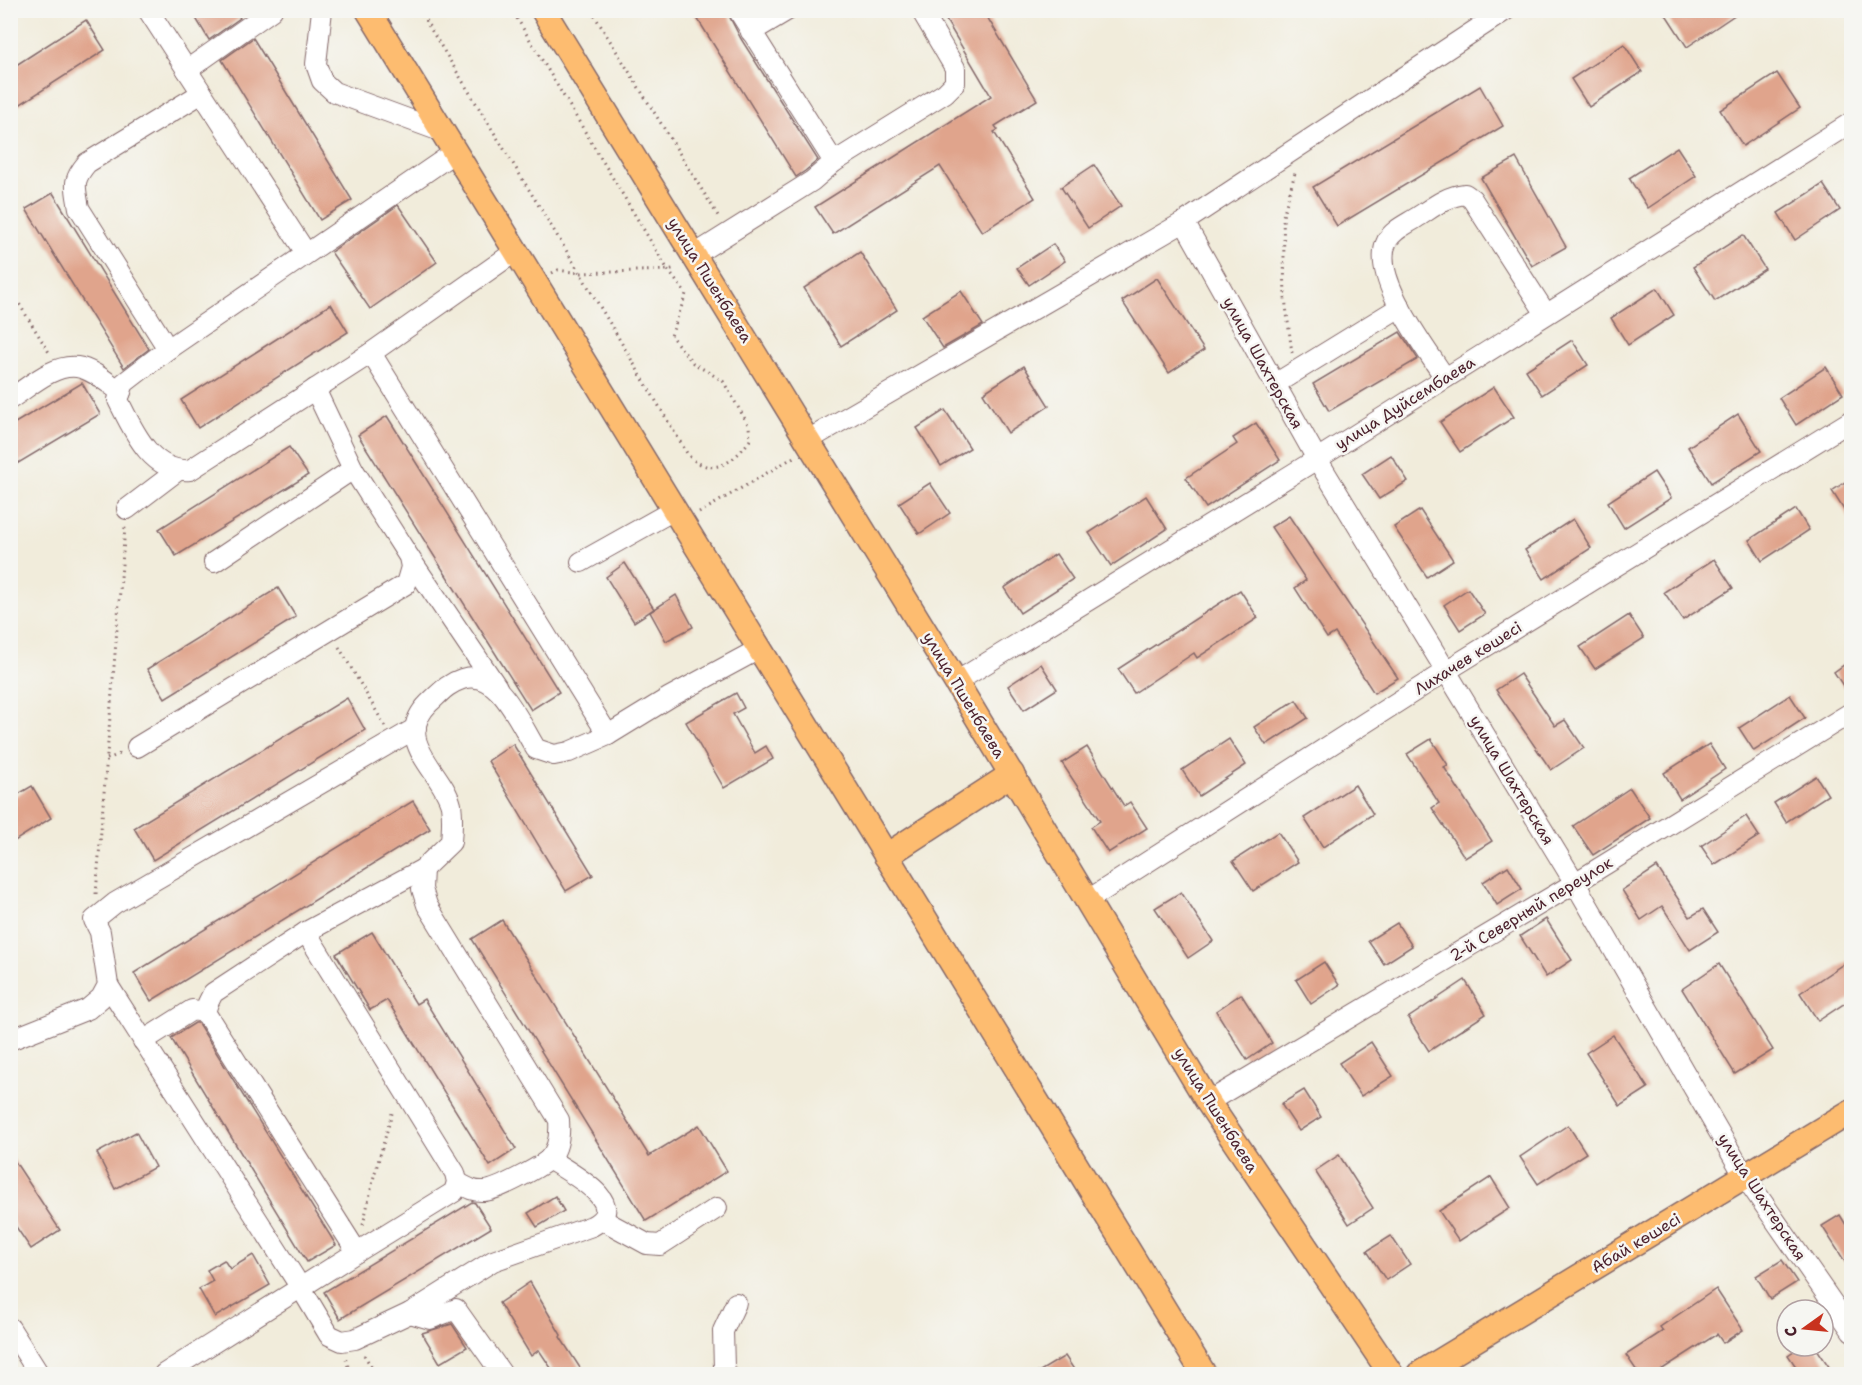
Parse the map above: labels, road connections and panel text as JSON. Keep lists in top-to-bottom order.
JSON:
{
  "streets": {
    "main road": ["улица Пшенбаева", "Абай көшесі"],
    "street": [
      "улица Шахтерская",
      "улица Дуйсембаева",
      "Лихачев көшесі",
      "2-й Северный переулок"
    ]
  },
  "crossings": [
    ["улица Пшенбаева", "улица Дуйсембаева"],
    ["улица Пшенбаева", "Лихачев көшесі"],
    ["улица Пшенбаева", "2-й Северный переулок"],
    ["улица Шахтерская", "улица Дуйсембаева"],
    ["улица Шахтерская", "Лихачев көшесі"],
    ["улица Шахтерская", "2-й Северный переулок"],
    ["улица Шахтерская", "Абай көшесі"]
  ],
  "north": "left"
}
